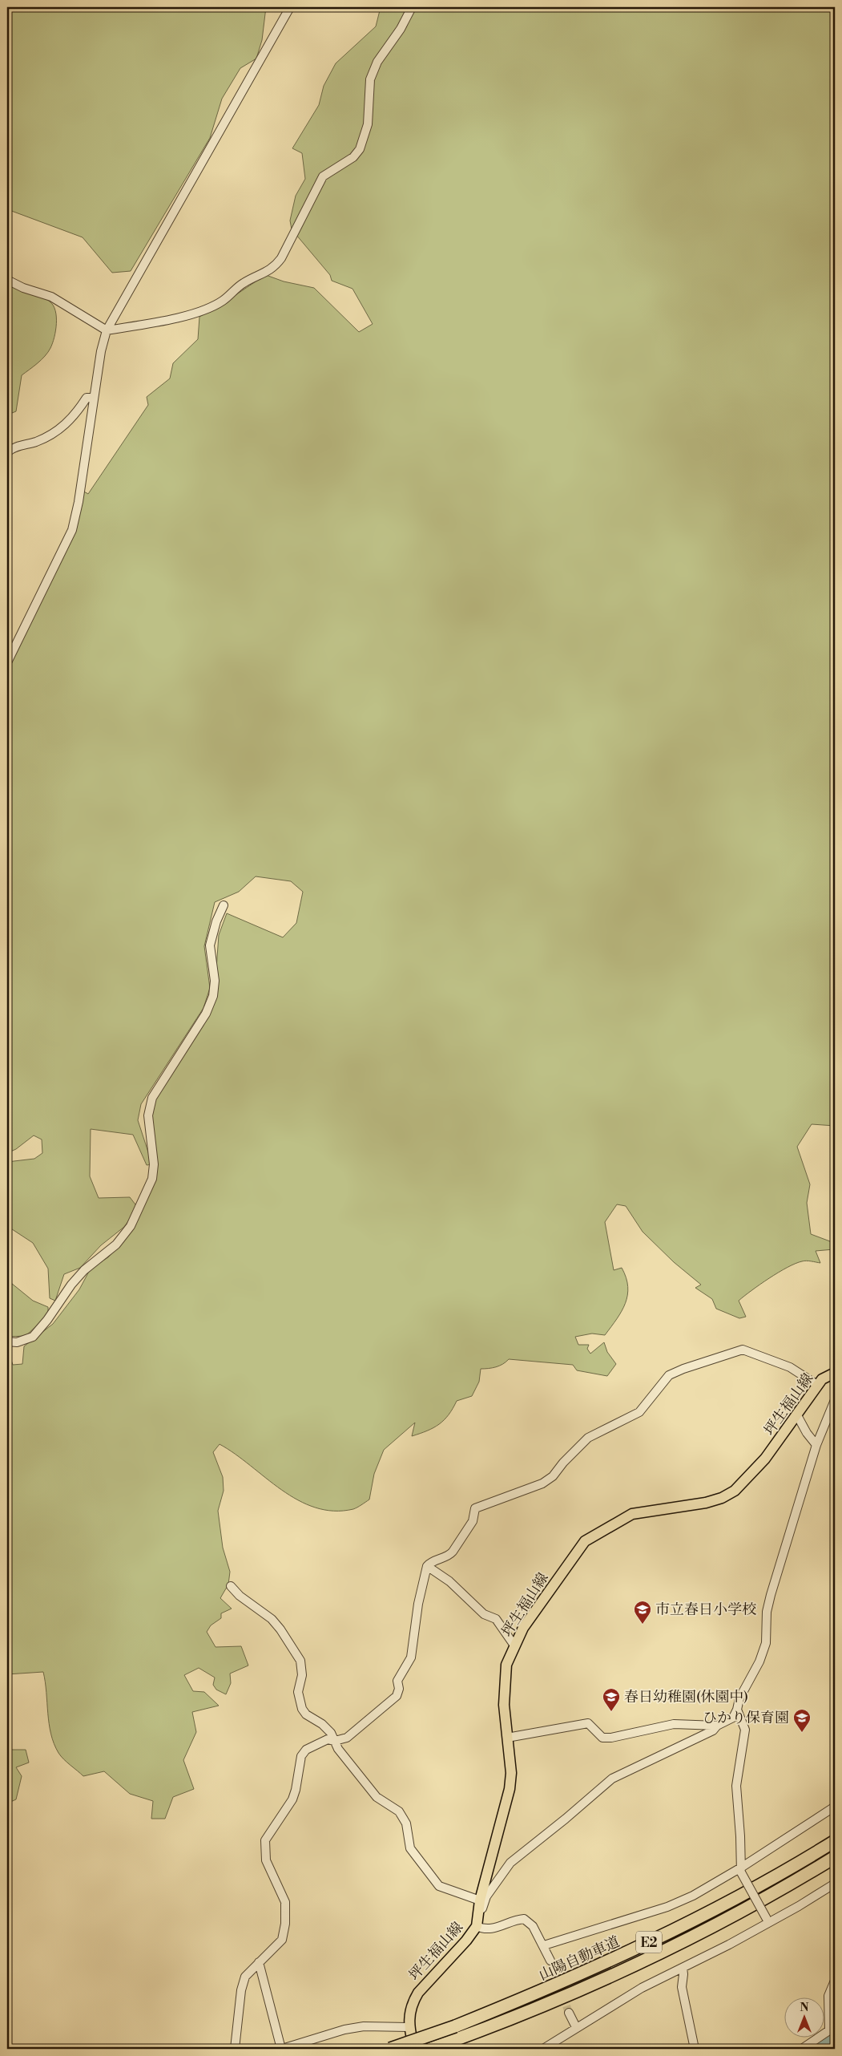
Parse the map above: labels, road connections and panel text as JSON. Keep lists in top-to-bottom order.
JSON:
{
  "streets": {
    "highway": ["E2", "山陽自動車道"],
    "main road": ["坪生福山線"]
  },
  "places": {
    "school or university": ["市立春日小学校", "春日幼稚園(休園中)", "ひかり保育園"]
  },
  "north": "top"
}
